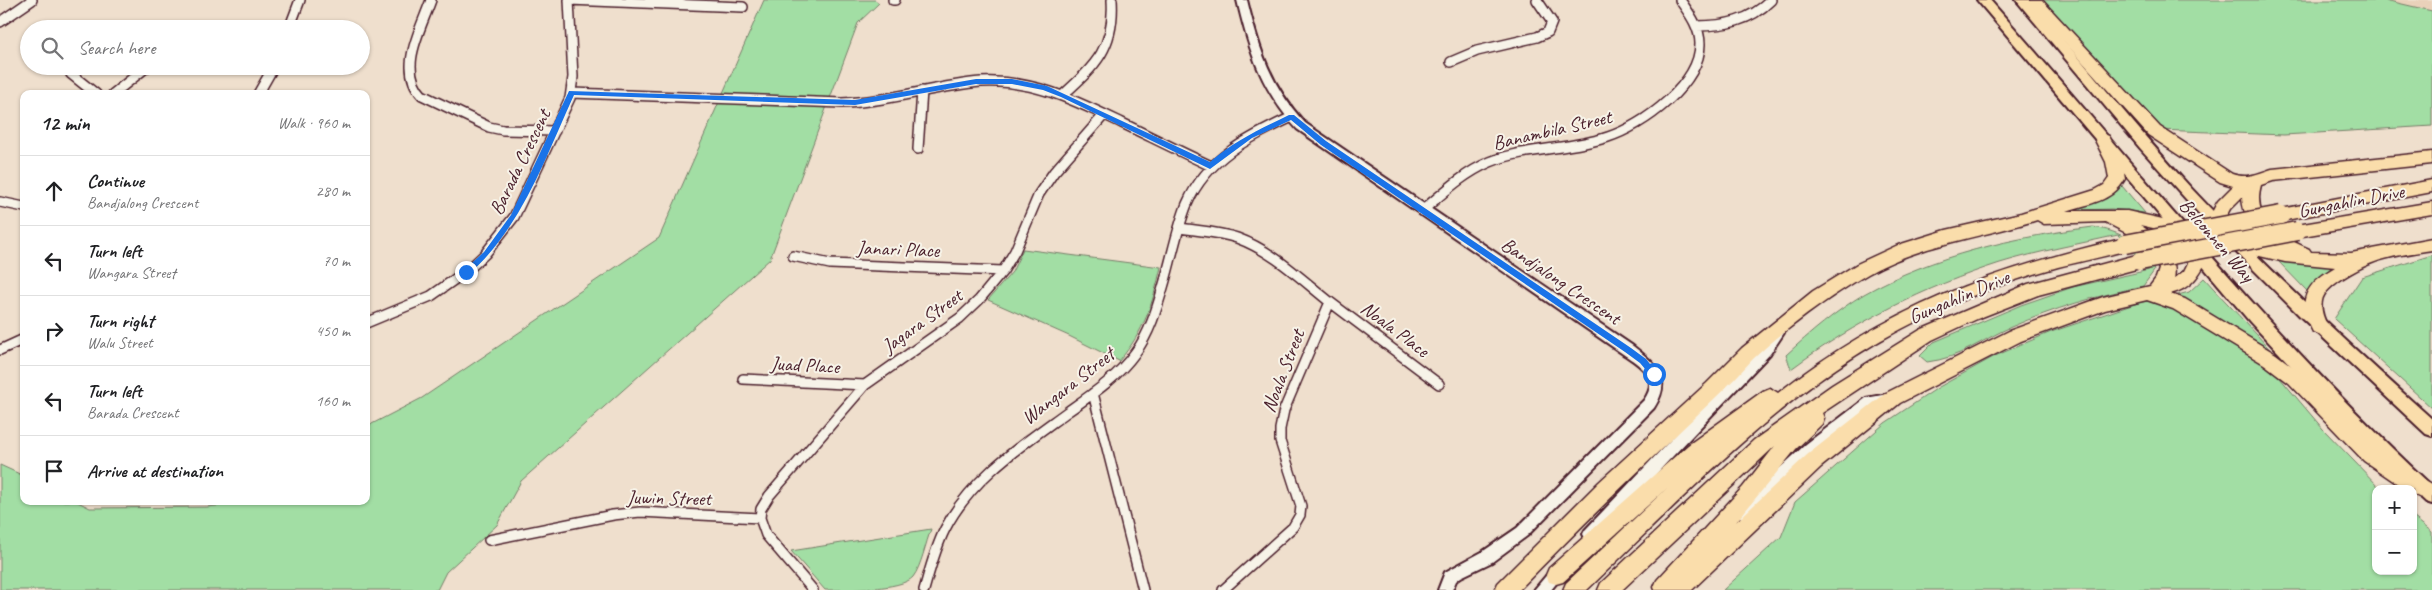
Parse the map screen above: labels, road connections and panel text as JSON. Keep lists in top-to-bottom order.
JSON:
{
  "streets": {
    "highway": ["Gungahlin Drive"],
    "main road": ["Belconnen Way"],
    "street": [
      "Banambila Street",
      "Barada Crescent",
      "Janari Place",
      "Bandjalong Crescent",
      "Jagara Street",
      "Noala Place",
      "Juad Place",
      "Noala Street",
      "Wangara Street",
      "Juwin Street"
    ]
  },
  "crossings": [
    ["Banambila Street", "Bandjalong Crescent"],
    ["Janari Place", "Jagara Street"],
    ["Bandjalong Crescent", "Wangara Street"],
    ["Jagara Street", "Juad Place"],
    ["Jagara Street", "Juwin Street"],
    ["Noala Place", "Noala Street"]
  ],
  "page": {
    "search": "Search here",
    "heading": ["12 min", "Walk · 960 m"],
    "list": [
      ["Continue", "Bandjalong Crescent", "280 m"],
      ["Turn left", "Wangara Street", "70 m"],
      ["Turn right", "Walu Street", "450 m"],
      ["Turn left", "Barada Crescent", "160 m"],
      "Arrive at destination"
    ],
    "map_buttons": ["+", "−"]
  }
}
